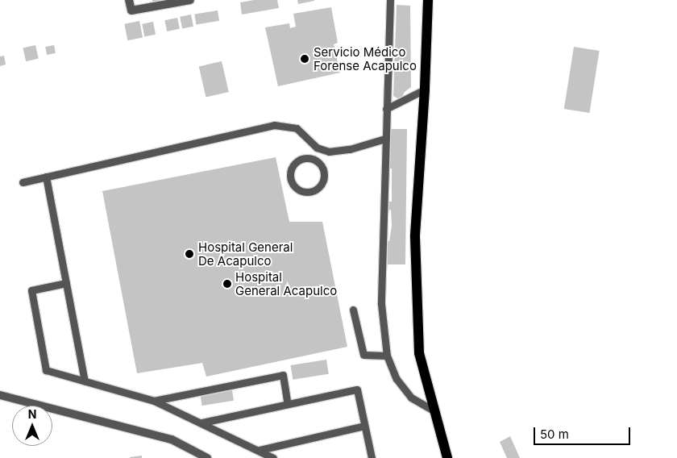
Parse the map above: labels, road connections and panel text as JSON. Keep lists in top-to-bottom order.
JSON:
{
  "places": ["Servicio Médico Forense Acapulco", "Hospital General De Acapulco", "Hospital General Acapulco"],
  "scale_bar": "50 m",
  "north": "top"
}
